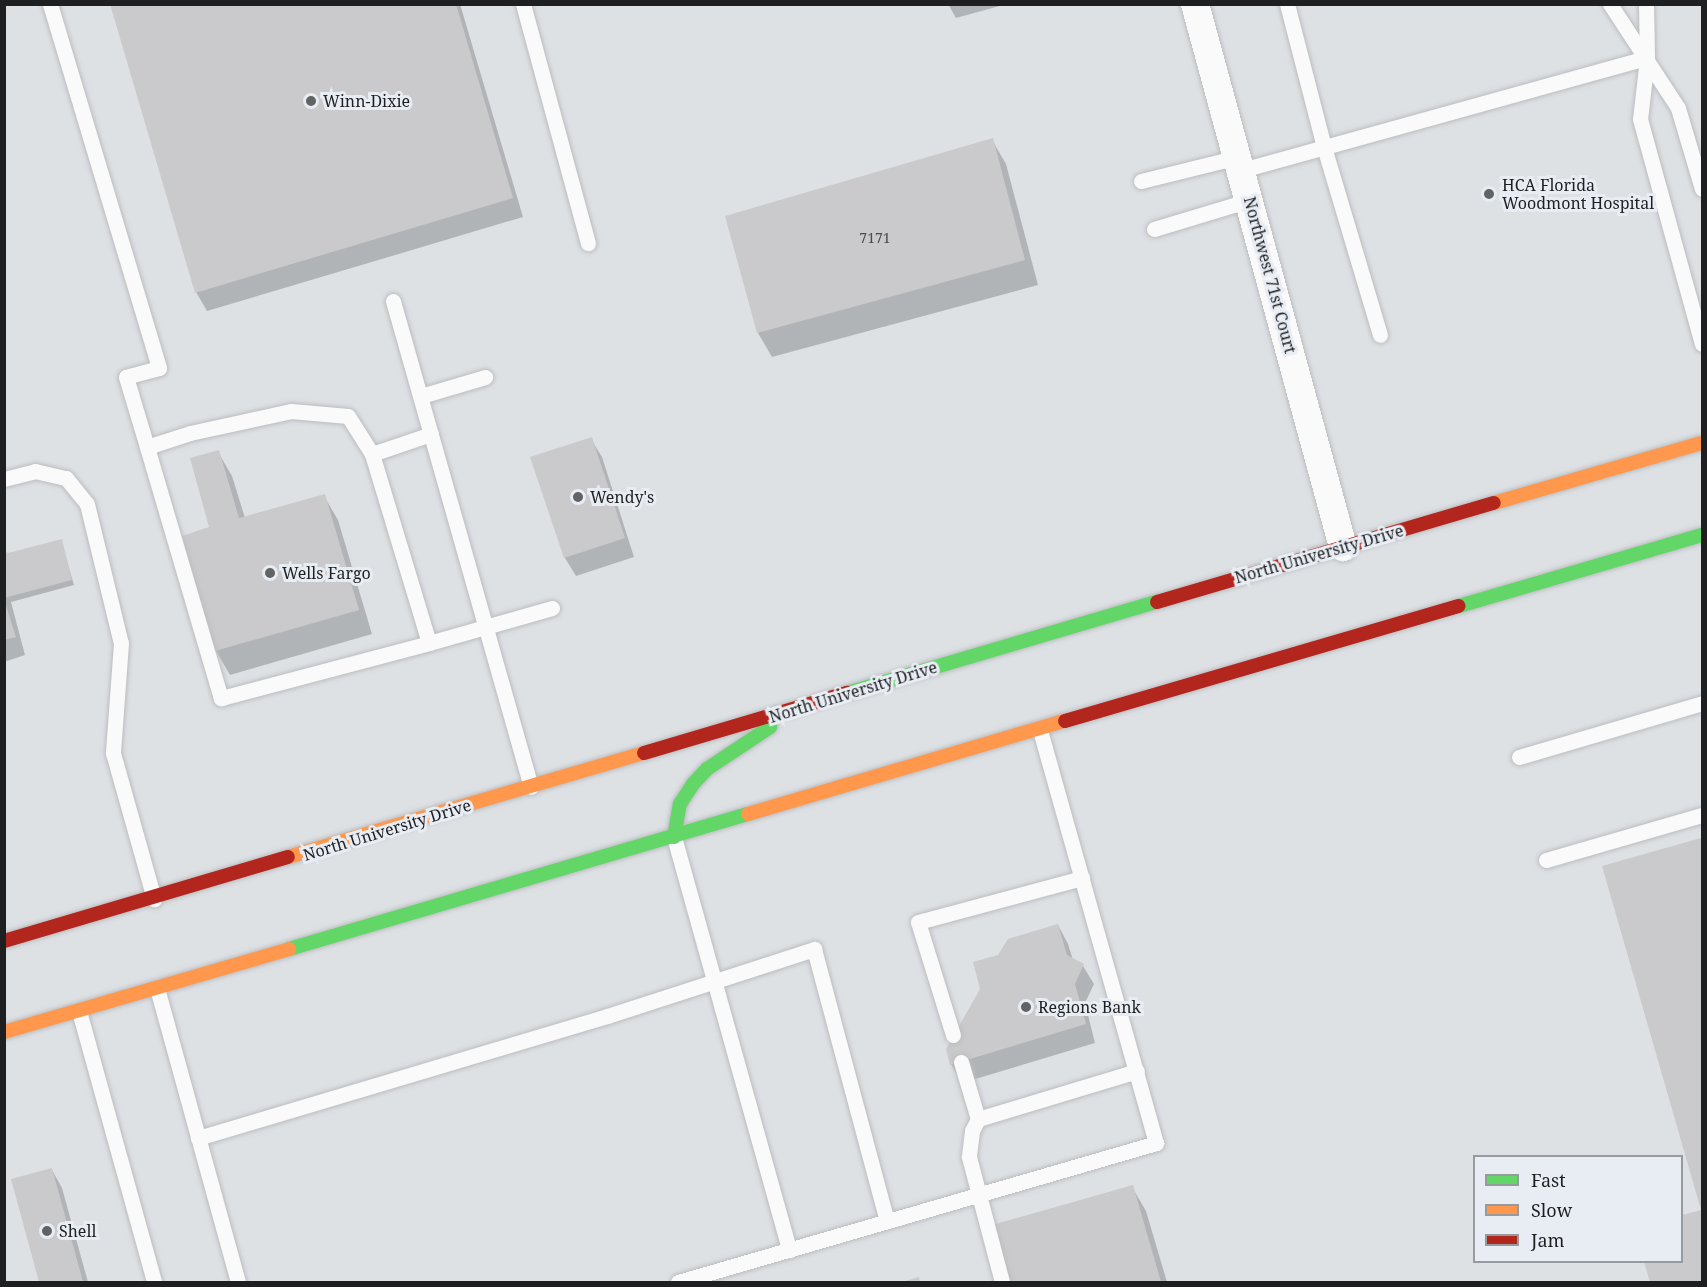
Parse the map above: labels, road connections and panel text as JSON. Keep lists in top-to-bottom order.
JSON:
{
  "streets": {
    "main road": ["North University Drive"],
    "street": ["Northwest 71st Court"]
  },
  "crossings": [
    ["Northwest 71st Court", "North University Drive"]
  ],
  "places": [
    "Winn-Dixie",
    "HCA Florida Woodmont Hospital",
    "Wendy's",
    "Wells Fargo",
    "Regions Bank",
    "Shell"
  ],
  "house_numbers": ["7171"],
  "legend": ["Fast", "Slow", "Jam"]
}
